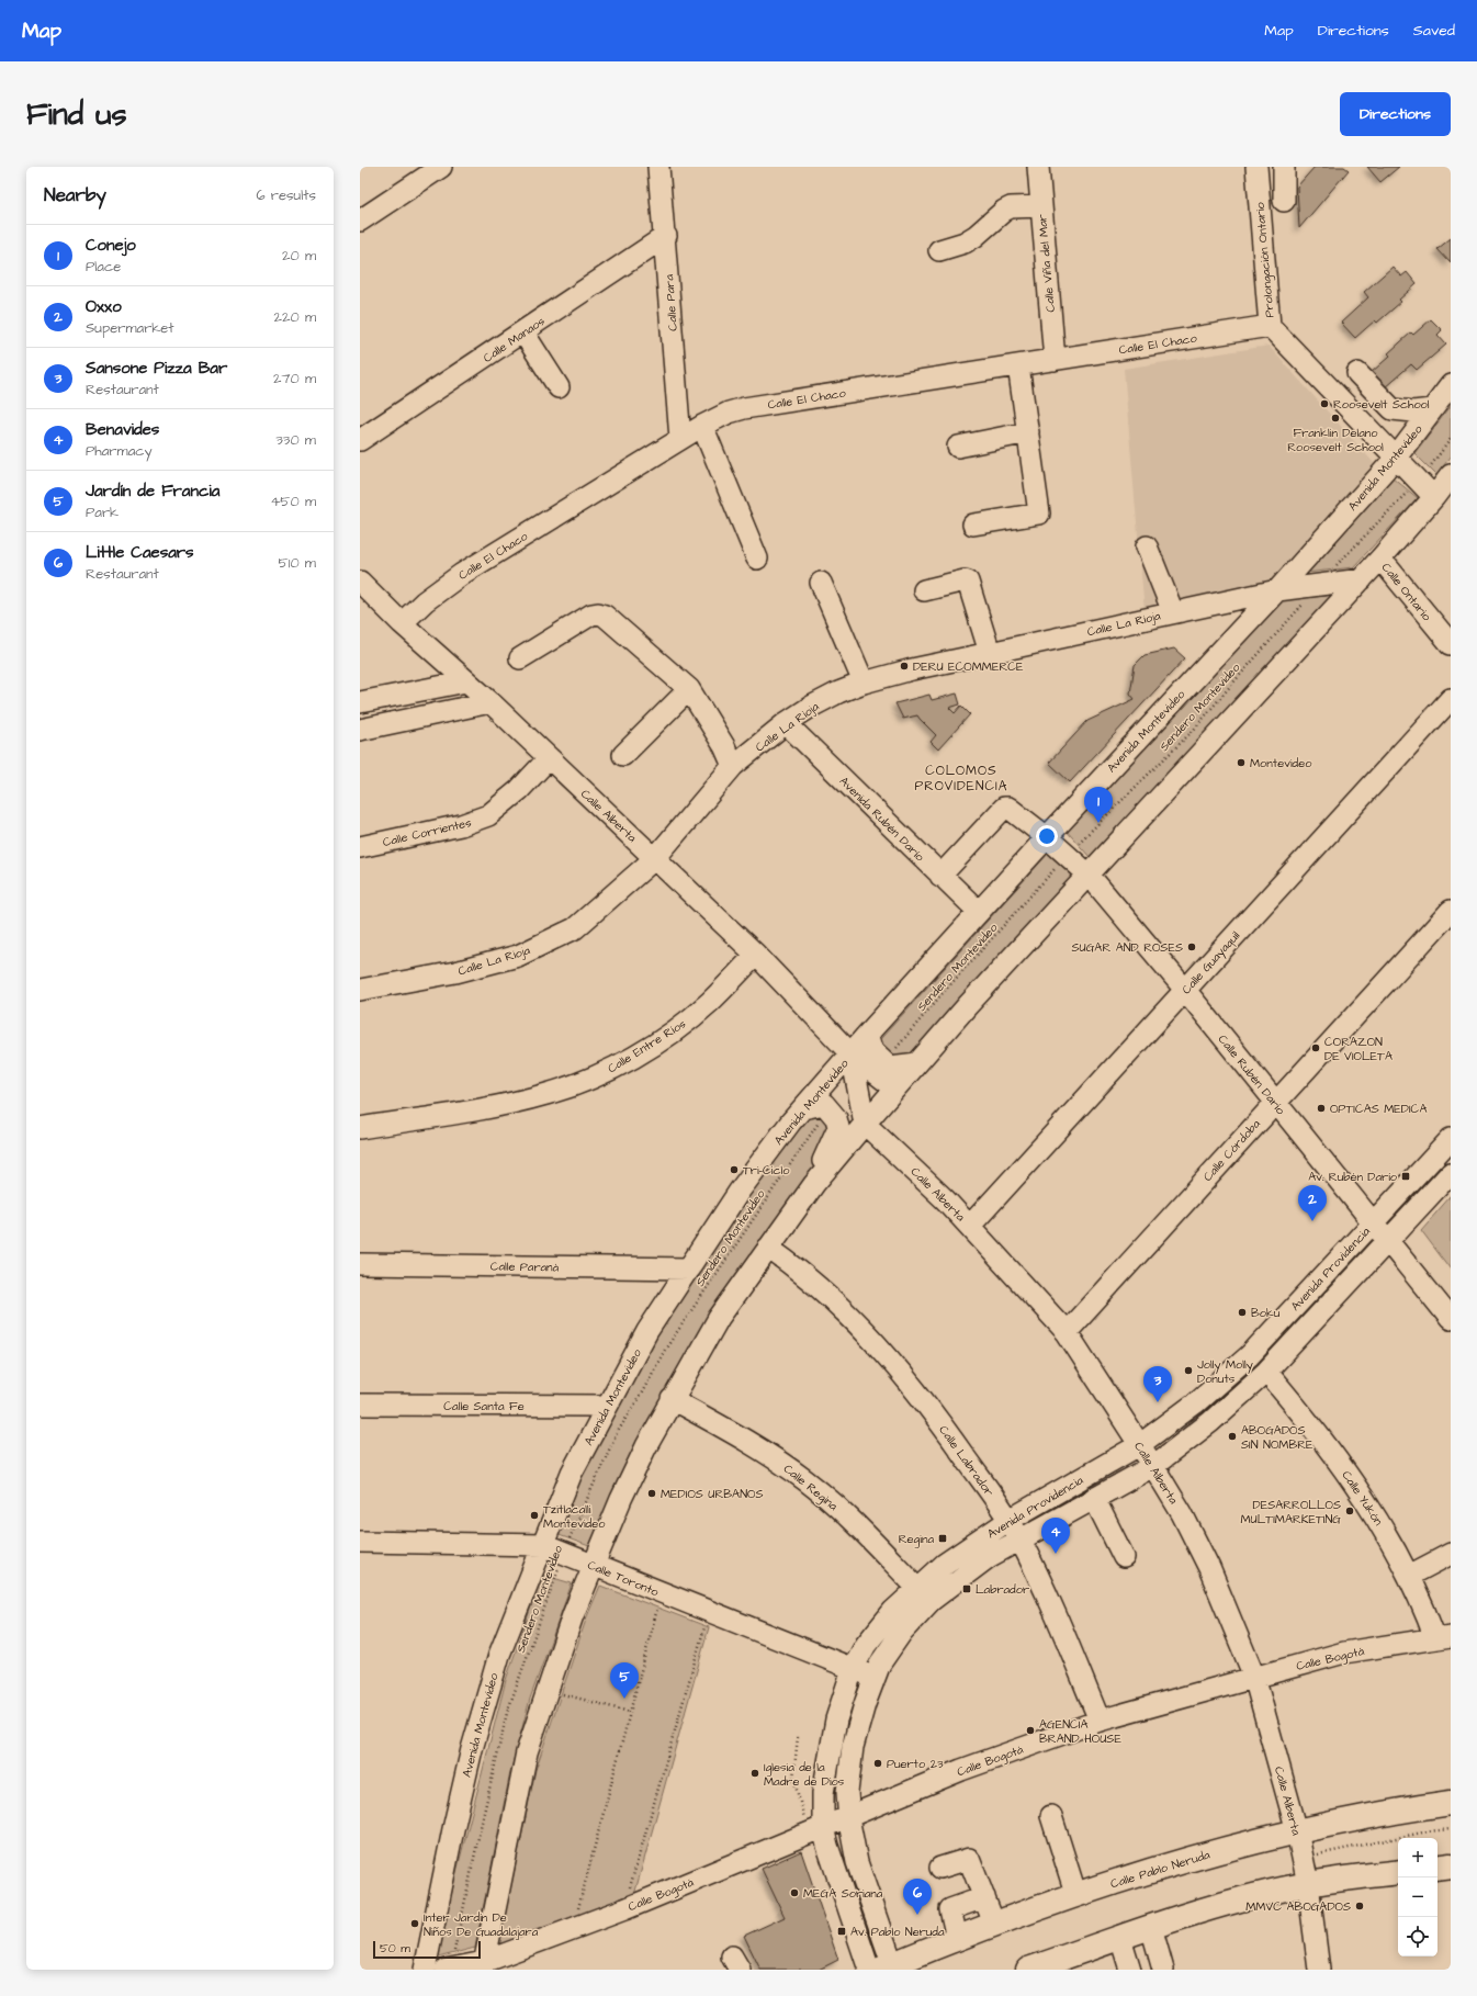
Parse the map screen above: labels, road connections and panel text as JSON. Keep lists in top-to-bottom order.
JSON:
{
  "streets": {
    "main road": ["Calle Pablo Neruda"],
    "street": [
      "Prolongación Ontario",
      "Calle Viña del Mar",
      "Calle Para",
      "Calle Manaos",
      "Calle El Chaco",
      "Avenida Montevideo",
      "Calle Ontario",
      "Calle La Rioja",
      "Calle Alberta",
      "Avenida Rubén Darío",
      "Calle Corrientes",
      "Calle Guayaquil",
      "Calle Entre Ríos",
      "Calle Rubén Darío",
      "Calle Córdoba",
      "Calle Paraná",
      "Avenida Providencia",
      "Calle Santa Fe",
      "Calle Labrador",
      "Calle Regina",
      "Calle Yukón",
      "Calle Toronto",
      "Calle Bogotá"
    ],
    "path": ["Sendero Montevideo"]
  },
  "crossings": [
    ["Prolongación Ontario", "Calle El Chaco"],
    ["Prolongación Ontario", "Avenida Montevideo"],
    ["Prolongación Ontario", "Sendero Montevideo"],
    ["Calle Viña del Mar", "Calle El Chaco"],
    ["Calle Para", "Calle Manaos"],
    ["Calle Para", "Calle El Chaco"],
    ["Calle El Chaco", "Calle Alberta"],
    ["Avenida Montevideo", "Calle La Rioja"],
    ["Avenida Montevideo", "Calle Alberta"],
    ["Avenida Montevideo", "Avenida Rubén Darío"],
    ["Avenida Montevideo", "Calle Rubén Darío"],
    ["Avenida Montevideo", "Calle Paraná"],
    ["Avenida Montevideo", "Calle Santa Fe"],
    ["Avenida Montevideo", "Calle Toronto"],
    ["Calle La Rioja", "Sendero Montevideo"],
    ["Calle La Rioja", "Calle Alberta"],
    ["Calle La Rioja", "Avenida Rubén Darío"],
    ["Sendero Montevideo", "Calle Rubén Darío"],
    ["Sendero Montevideo", "Calle Toronto"],
    ["Sendero Montevideo", "Calle Bogotá"],
    ["Calle Alberta", "Calle Corrientes"],
    ["Calle Alberta", "Calle Guayaquil"],
    ["Calle Alberta", "Calle Entre Ríos"],
    ["Calle Alberta", "Calle Córdoba"],
    ["Calle Alberta", "Avenida Providencia"],
    ["Calle Alberta", "Calle Bogotá"],
    ["Calle Alberta", "Calle Pablo Neruda"],
    ["Avenida Rubén Darío", "Calle Rubén Darío"],
    ["Calle Guayaquil", "Calle Rubén Darío"],
    ["Calle Rubén Darío", "Calle Córdoba"],
    ["Calle Rubén Darío", "Avenida Providencia"],
    ["Avenida Providencia", "Calle Labrador"],
    ["Avenida Providencia", "Calle Regina"],
    ["Avenida Providencia", "Calle Yukón"],
    ["Avenida Providencia", "Calle Toronto"],
    ["Avenida Providencia", "Calle Bogotá"],
    ["Avenida Providencia", "Calle Pablo Neruda"],
    ["Calle Labrador", "Calle Bogotá"],
    ["Calle Yukón", "Calle Bogotá"]
  ],
  "districts": ["COLOMOS PROVIDENCIA"],
  "places": {
    "other": [
      "Roosevelt School",
      "Franklin Delano Roosevelt School",
      "DERU ECOMMERCE",
      "Montevideo",
      "SUGAR AND ROSES",
      "CORAZON DE VIOLETA",
      "OPTICAS MEDICA",
      "Tri-Ciclo",
      "Boku",
      "Jolly Molly Donuts",
      "ABOGADOS SIN NOMBRE",
      "MEDIOS URBANOS",
      "DESARROLLOS MULTIMARKETING",
      "Tzitlacalli Montevideo",
      "AGENCIA BRAND HOUSE",
      "Puerto 23",
      "Iglesia de la Madre de Dios",
      "MEGA Soriana",
      "MMVC ABOGADOS",
      "Inter Jardín De Niños De Guadalajara"
    ],
    "transit": [
      "Av. Rubén Darío",
      "Regina",
      "Labrador",
      "Av. Pablo Neruda"
    ]
  },
  "scale_bar": "50 m",
  "page": {
    "header": "Map",
    "nav": ["Map", "Directions", "Saved"],
    "buttons": "Directions",
    "title": "Find us",
    "heading": ["Nearby", "6 results"],
    "list": [
      {
        "mark": "1",
        "name": "Conejo",
        "note": "Place",
        "value": "20 m"
      },
      {
        "mark": "2",
        "name": "Oxxo",
        "note": "Supermarket",
        "value": "220 m"
      },
      {
        "mark": "3",
        "name": "Sansone Pizza Bar",
        "note": "Restaurant",
        "value": "270 m"
      },
      {
        "mark": "4",
        "name": "Benavides",
        "note": "Pharmacy",
        "value": "330 m"
      },
      {
        "mark": "5",
        "name": "Jardín de Francia",
        "note": "Park",
        "value": "450 m"
      },
      {
        "mark": "6",
        "name": "Little Caesars",
        "note": "Restaurant",
        "value": "510 m"
      }
    ],
    "pins": [
      "1",
      "2",
      "3",
      "4",
      "5",
      "6"
    ],
    "map_buttons": ["+", "−"],
    "scale": "50 m"
  }
}
